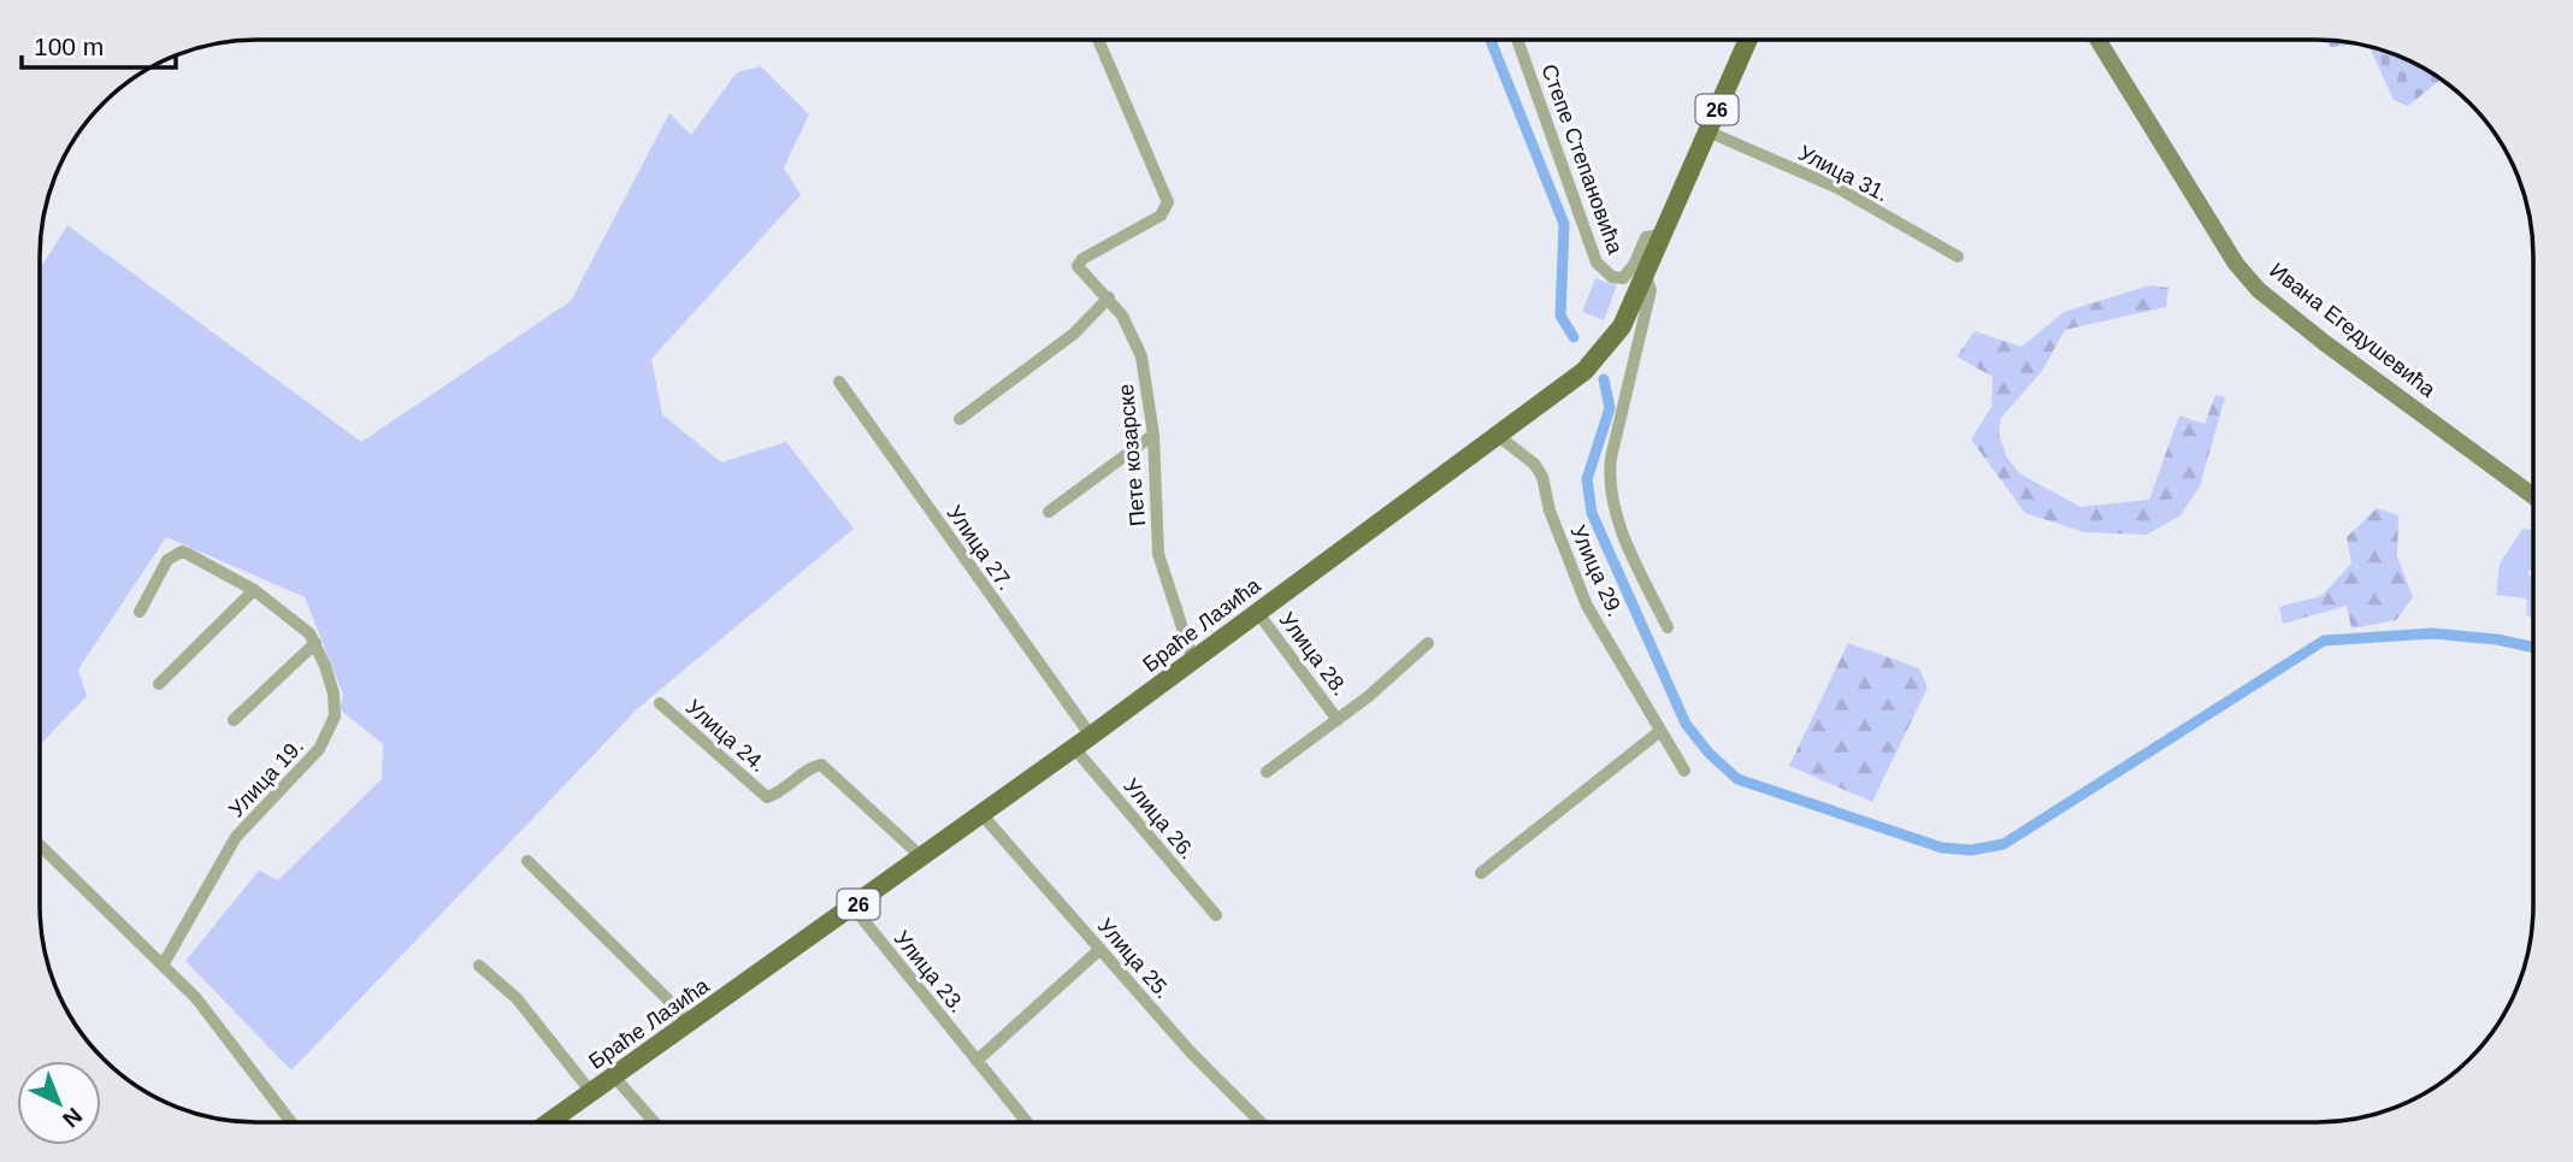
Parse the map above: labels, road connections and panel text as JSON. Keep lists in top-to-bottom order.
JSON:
{
  "streets": {
    "main road": ["26", "Ивана Егедушевића", "Браће Лазића"],
    "street": [
      "Степе Степановића",
      "Улица 31.",
      "Пете козарске",
      "Улица 27.",
      "Улица 29.",
      "Улица 28.",
      "Улица 24.",
      "Улица 19.",
      "Улица 26.",
      "Улица 25.",
      "Улица 23."
    ]
  },
  "crossings": [
    ["Степе Степановића", "Браће Лазића"],
    ["Улица 31.", "Браће Лазића"],
    ["Пете козарске", "Браће Лазића"],
    ["Улица 27.", "Браће Лазића"],
    ["Улица 27.", "Улица 26."],
    ["Улица 29.", "Браће Лазића"],
    ["Браће Лазића", "Улица 28."],
    ["Браће Лазића", "Улица 24."],
    ["Браће Лазића", "Улица 26."],
    ["Браће Лазића", "Улица 25."],
    ["Браће Лазића", "Улица 23."]
  ],
  "scale_bar": "100 m",
  "north": "bottom right"
}
